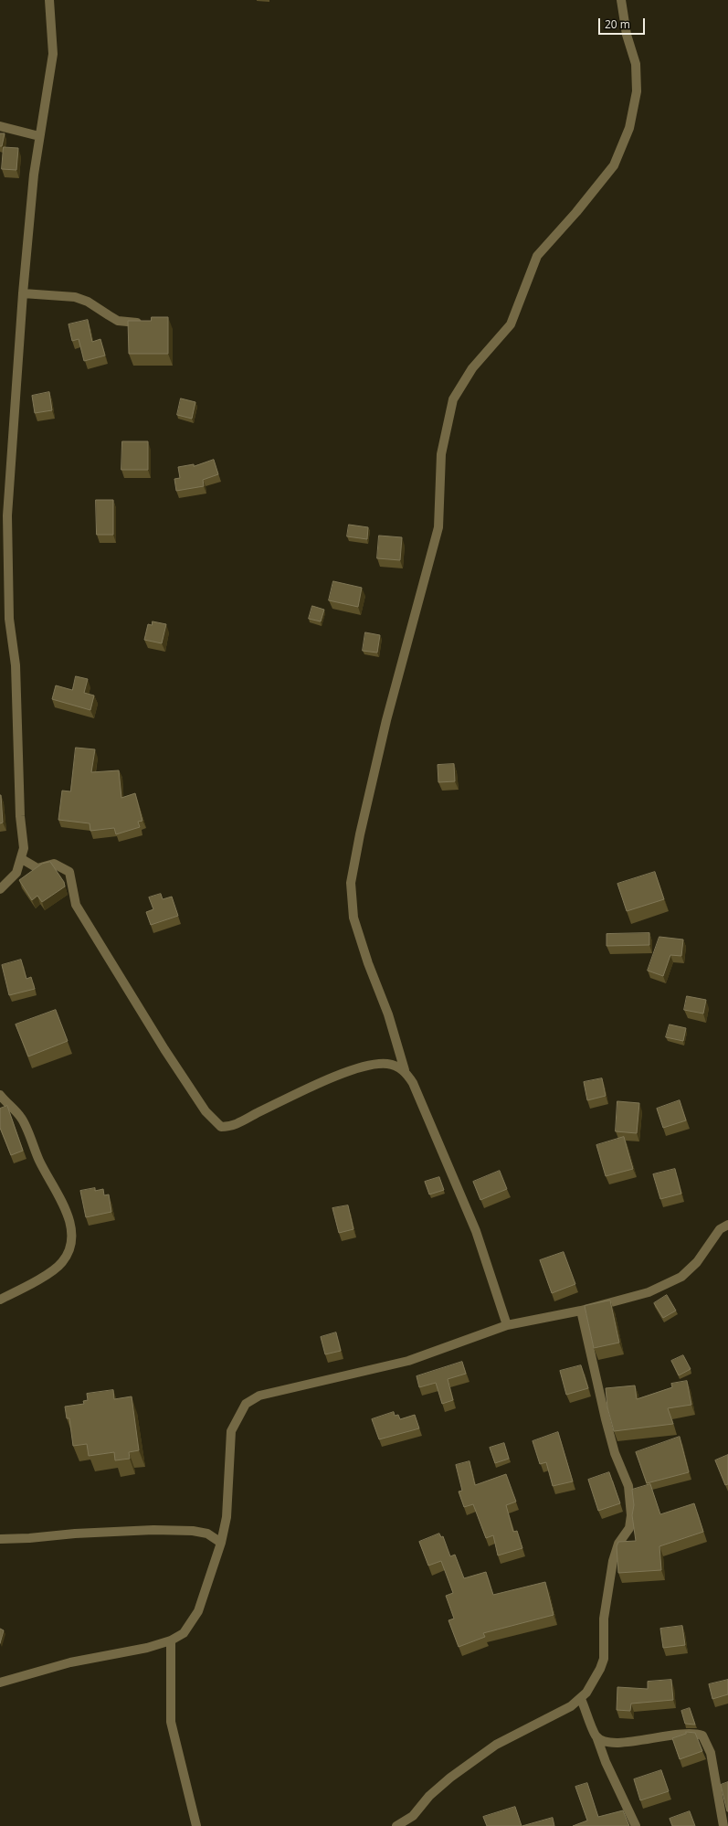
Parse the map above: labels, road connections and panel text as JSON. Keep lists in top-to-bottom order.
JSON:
{
  "scale_bar": "20 m"
}
